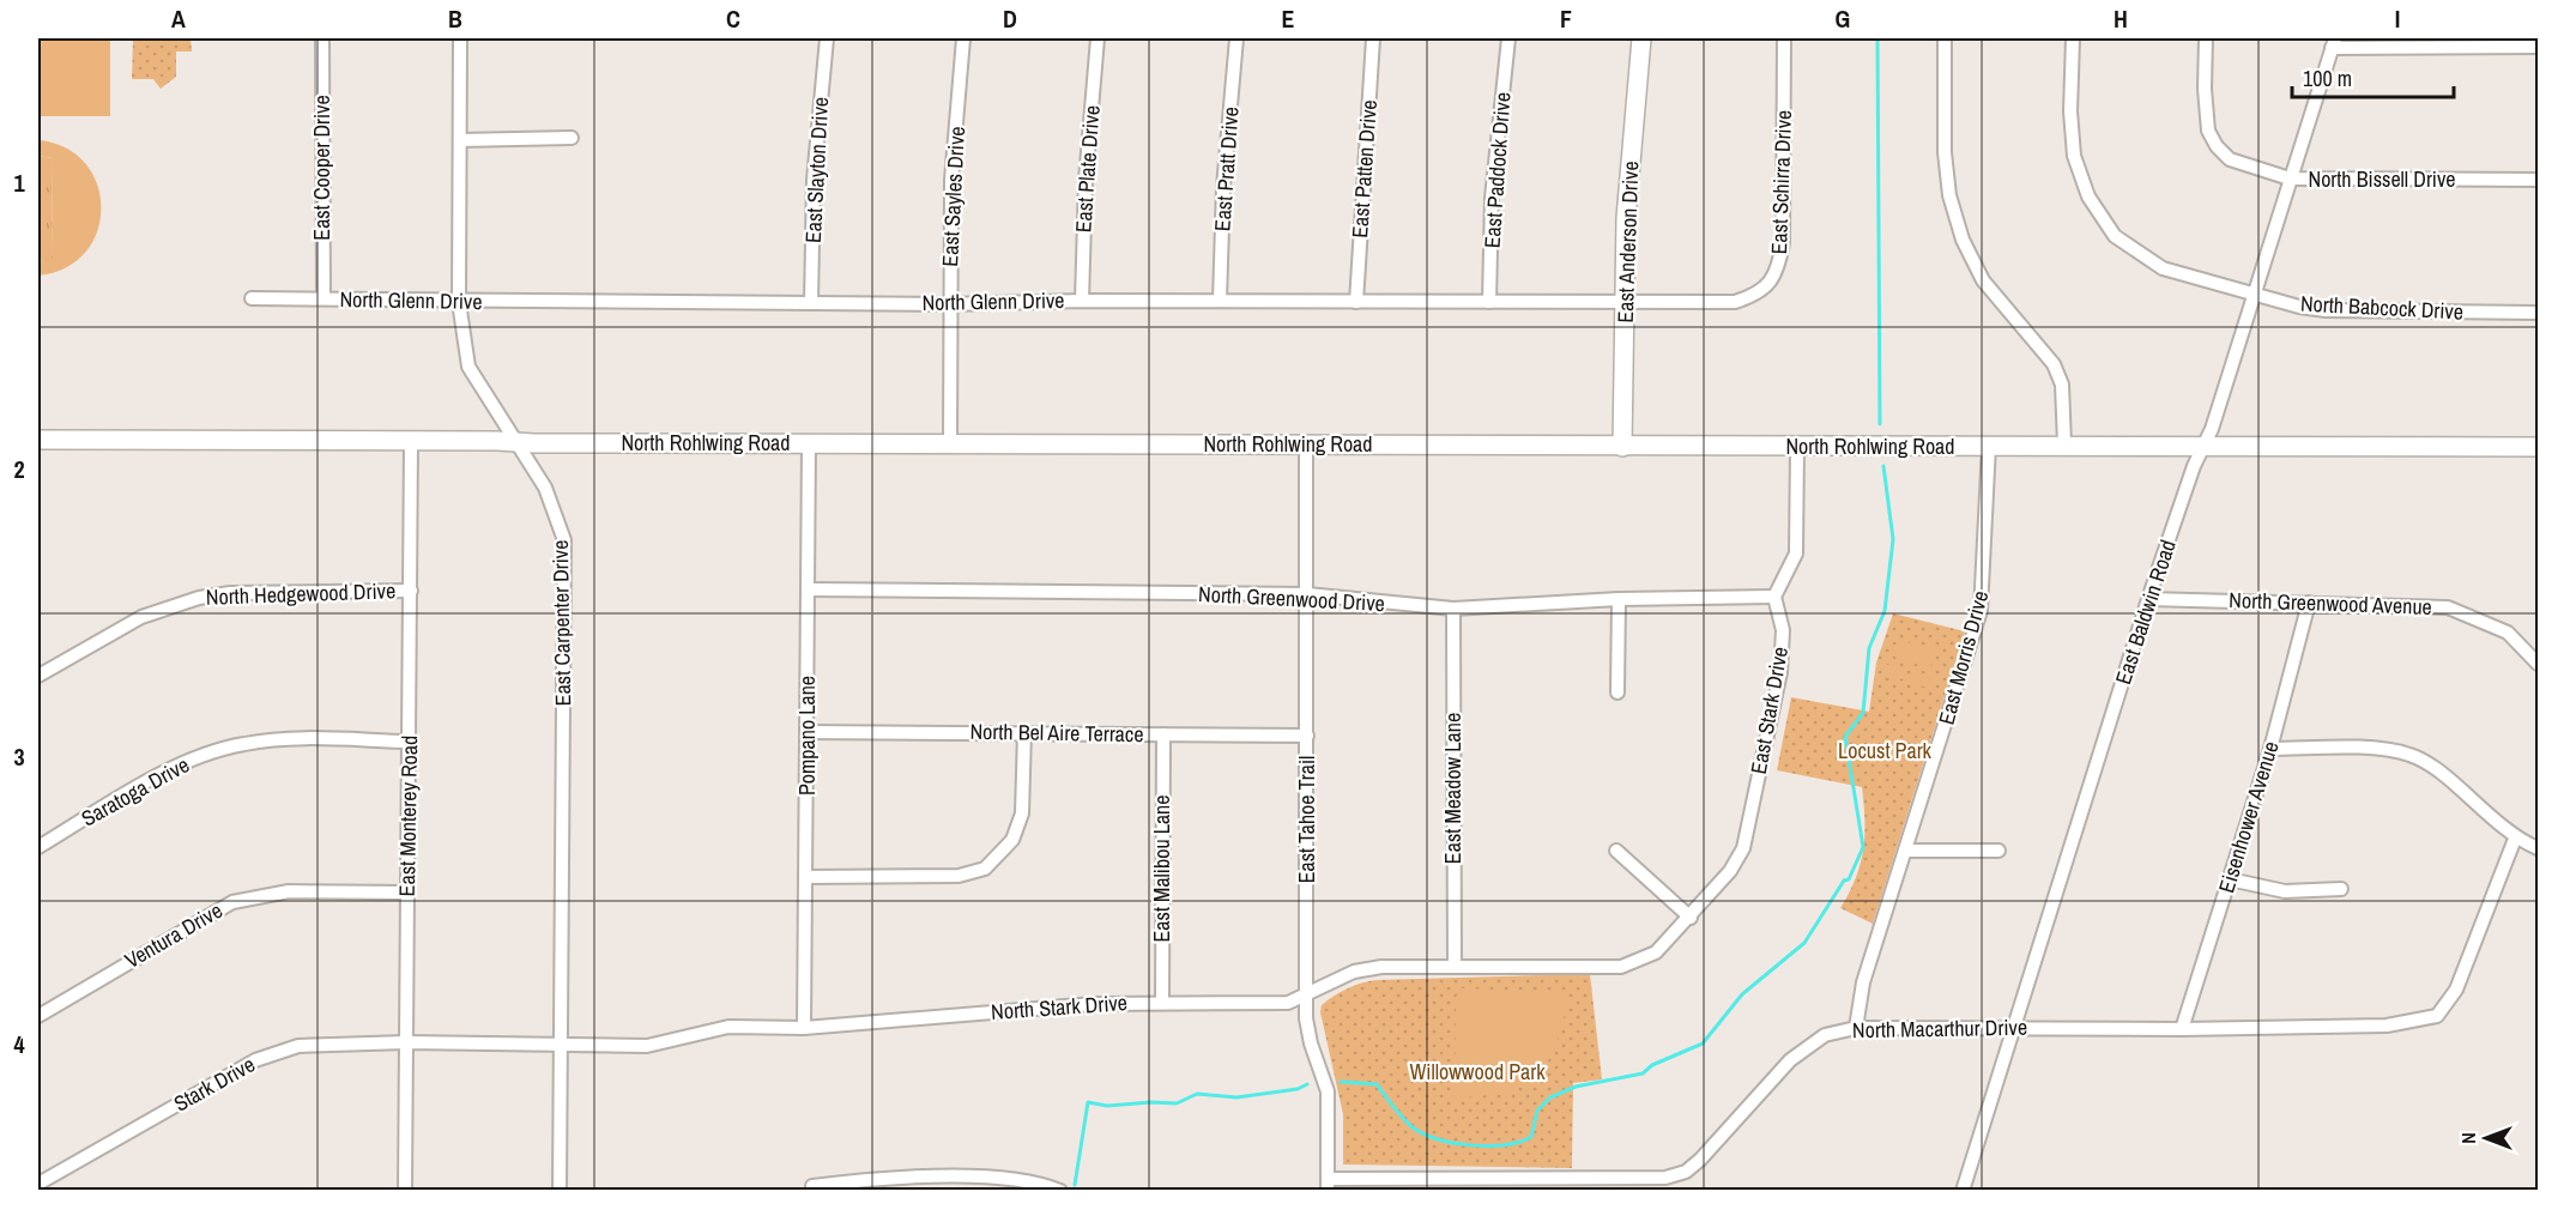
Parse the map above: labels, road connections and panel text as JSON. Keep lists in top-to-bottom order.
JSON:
{
  "streets": {
    "street": [
      "East Cooper Drive",
      "East Plate Drive",
      "East Pratt Drive",
      "East Patten Drive",
      "East Slayton Drive",
      "East Paddock Drive",
      "North Bissell Drive",
      "East Schirra Drive",
      "East Sayles Drive",
      "East Anderson Drive",
      "North Glenn Drive",
      "North Babcock Drive",
      "North Rohlwing Road",
      "North Hedgewood Drive",
      "North Greenwood Drive",
      "North Greenwood Avenue",
      "East Baldwin Road",
      "East Carpenter Drive",
      "East Morris Drive",
      "East Stark Drive",
      "North Bel Aire Terrace",
      "Pompano Lane",
      "East Meadow Lane",
      "Saratoga Drive",
      "East Monterey Road",
      "Eisenhower Avenue",
      "East Tahoe Trail",
      "East Malibou Lane",
      "Ventura Drive",
      "North Stark Drive",
      "North Macarthur Drive",
      "Stark Drive"
    ]
  },
  "crossings": [
    ["East Cooper Drive", "North Glenn Drive"],
    ["East Plate Drive", "North Glenn Drive"],
    ["East Pratt Drive", "North Glenn Drive"],
    ["East Patten Drive", "North Glenn Drive"],
    ["East Slayton Drive", "North Glenn Drive"],
    ["East Paddock Drive", "North Glenn Drive"],
    ["North Bissell Drive", "East Baldwin Road"],
    ["East Schirra Drive", "North Glenn Drive"],
    ["East Sayles Drive", "North Glenn Drive"],
    ["East Sayles Drive", "North Rohlwing Road"],
    ["East Anderson Drive", "North Glenn Drive"],
    ["East Anderson Drive", "North Rohlwing Road"],
    ["North Glenn Drive", "East Carpenter Drive"],
    ["North Babcock Drive", "East Baldwin Road"],
    ["North Rohlwing Road", "East Baldwin Road"],
    ["North Rohlwing Road", "East Carpenter Drive"],
    ["North Rohlwing Road", "East Morris Drive"],
    ["North Rohlwing Road", "Pompano Lane"],
    ["North Rohlwing Road", "East Monterey Road"],
    ["North Rohlwing Road", "East Tahoe Trail"],
    ["North Hedgewood Drive", "East Monterey Road"],
    ["North Greenwood Drive", "East Stark Drive"],
    ["North Greenwood Drive", "Pompano Lane"],
    ["North Greenwood Drive", "East Meadow Lane"],
    ["North Greenwood Drive", "East Tahoe Trail"],
    ["North Greenwood Avenue", "East Baldwin Road"],
    ["North Greenwood Avenue", "Eisenhower Avenue"],
    ["East Baldwin Road", "North Macarthur Drive"],
    ["East Carpenter Drive", "North Stark Drive"],
    ["East Morris Drive", "North Macarthur Drive"],
    ["East Stark Drive", "North Stark Drive"],
    ["North Bel Aire Terrace", "Pompano Lane"],
    ["North Bel Aire Terrace", "East Tahoe Trail"],
    ["North Bel Aire Terrace", "East Malibou Lane"],
    ["Pompano Lane", "North Stark Drive"],
    ["East Meadow Lane", "North Stark Drive"],
    ["Saratoga Drive", "East Monterey Road"],
    ["East Monterey Road", "Ventura Drive"],
    ["East Monterey Road", "North Stark Drive"],
    ["East Monterey Road", "Stark Drive"],
    ["Eisenhower Avenue", "North Macarthur Drive"],
    ["East Tahoe Trail", "North Stark Drive"],
    ["East Tahoe Trail", "North Macarthur Drive"],
    ["East Malibou Lane", "North Stark Drive"],
    ["North Stark Drive", "Stark Drive"]
  ],
  "parks": ["Locust Park", "Willowwood Park"],
  "scale_bar": "100 m",
  "north": "left",
  "grid": {
    "columns": [
      "A",
      "B",
      "C",
      "D",
      "E",
      "F",
      "G",
      "H",
      "I"
    ],
    "rows": [
      "1",
      "2",
      "3",
      "4"
    ]
  }
}
